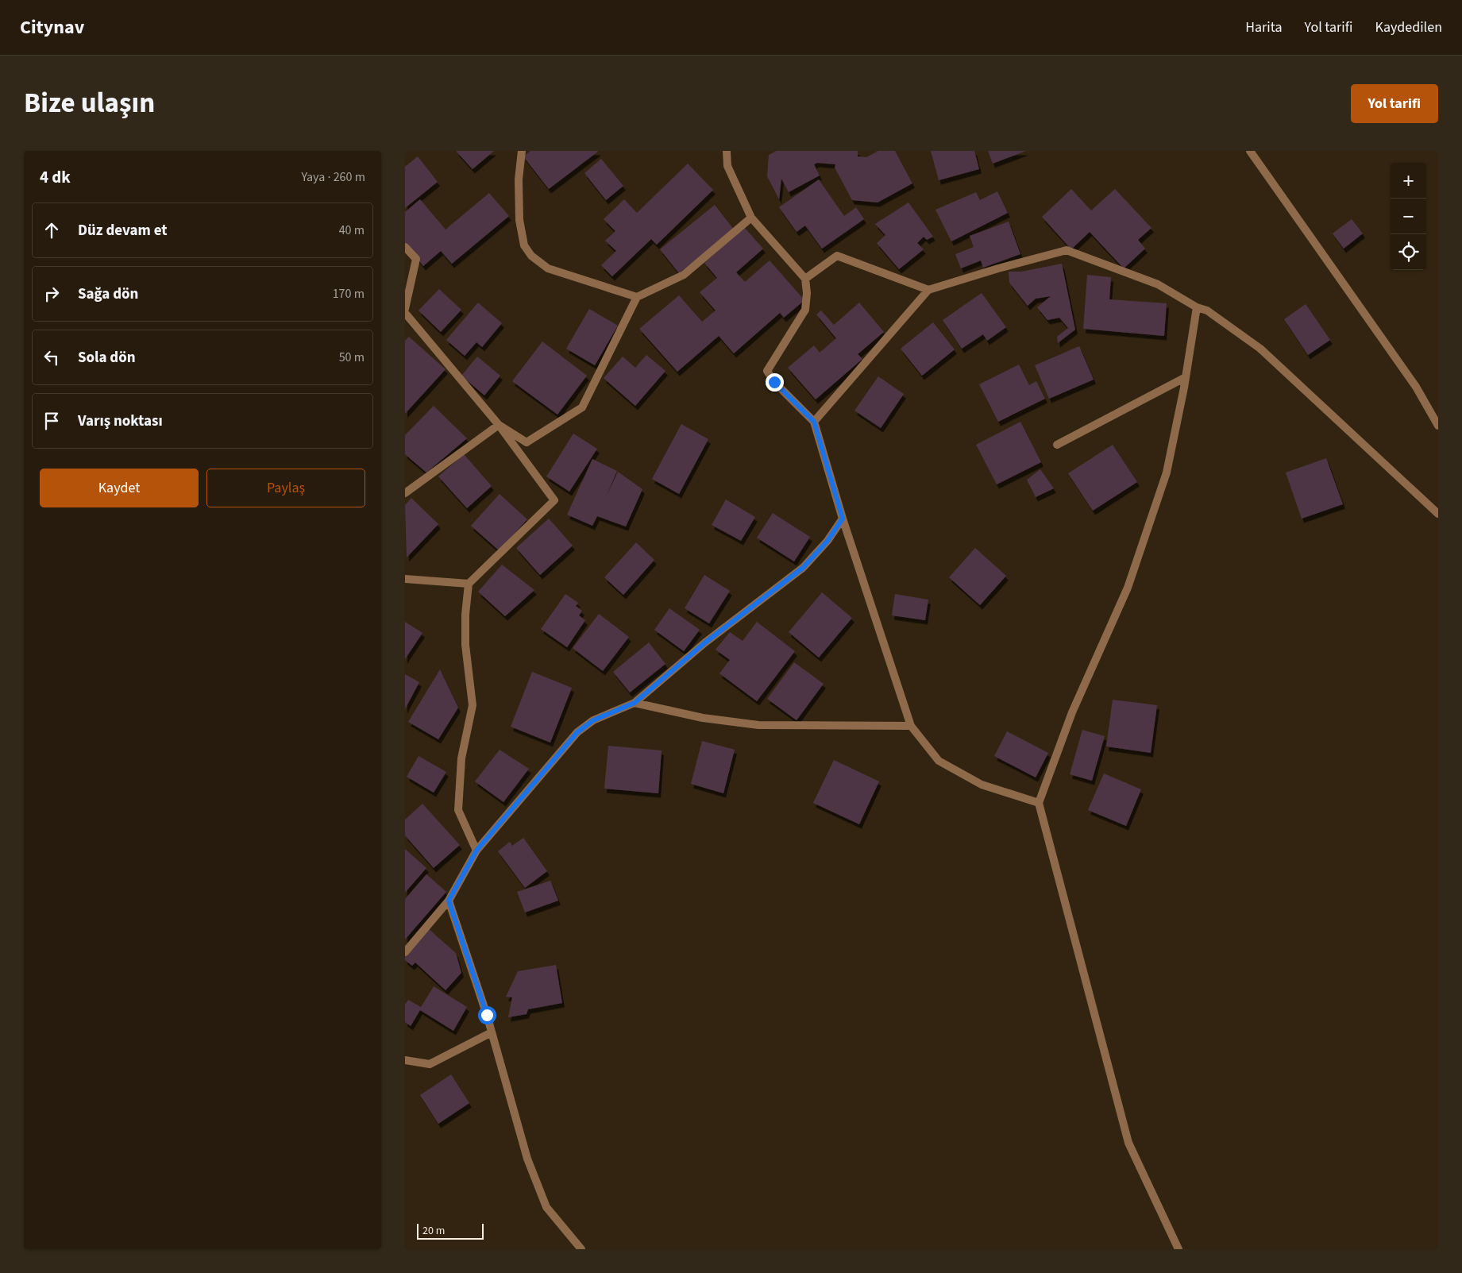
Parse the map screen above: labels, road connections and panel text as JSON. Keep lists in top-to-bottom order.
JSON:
{
  "scale_bar": "20 m",
  "page": {
    "header": "Citynav",
    "nav": ["Harita", "Yol tarifi", "Kaydedilen"],
    "title": "Bize ulaşın",
    "buttons": [
      "Yol tarifi",
      ["Kaydet", "Paylaş"]
    ],
    "heading": ["4 dk", "Yaya · 260 m"],
    "map_buttons": ["+", "−"],
    "list": [
      ["Düz devam et", "40 m"],
      ["Sağa dön", "170 m"],
      ["Sola dön", "50 m"],
      "Varış noktası"
    ],
    "scale": "20 m"
  }
}
